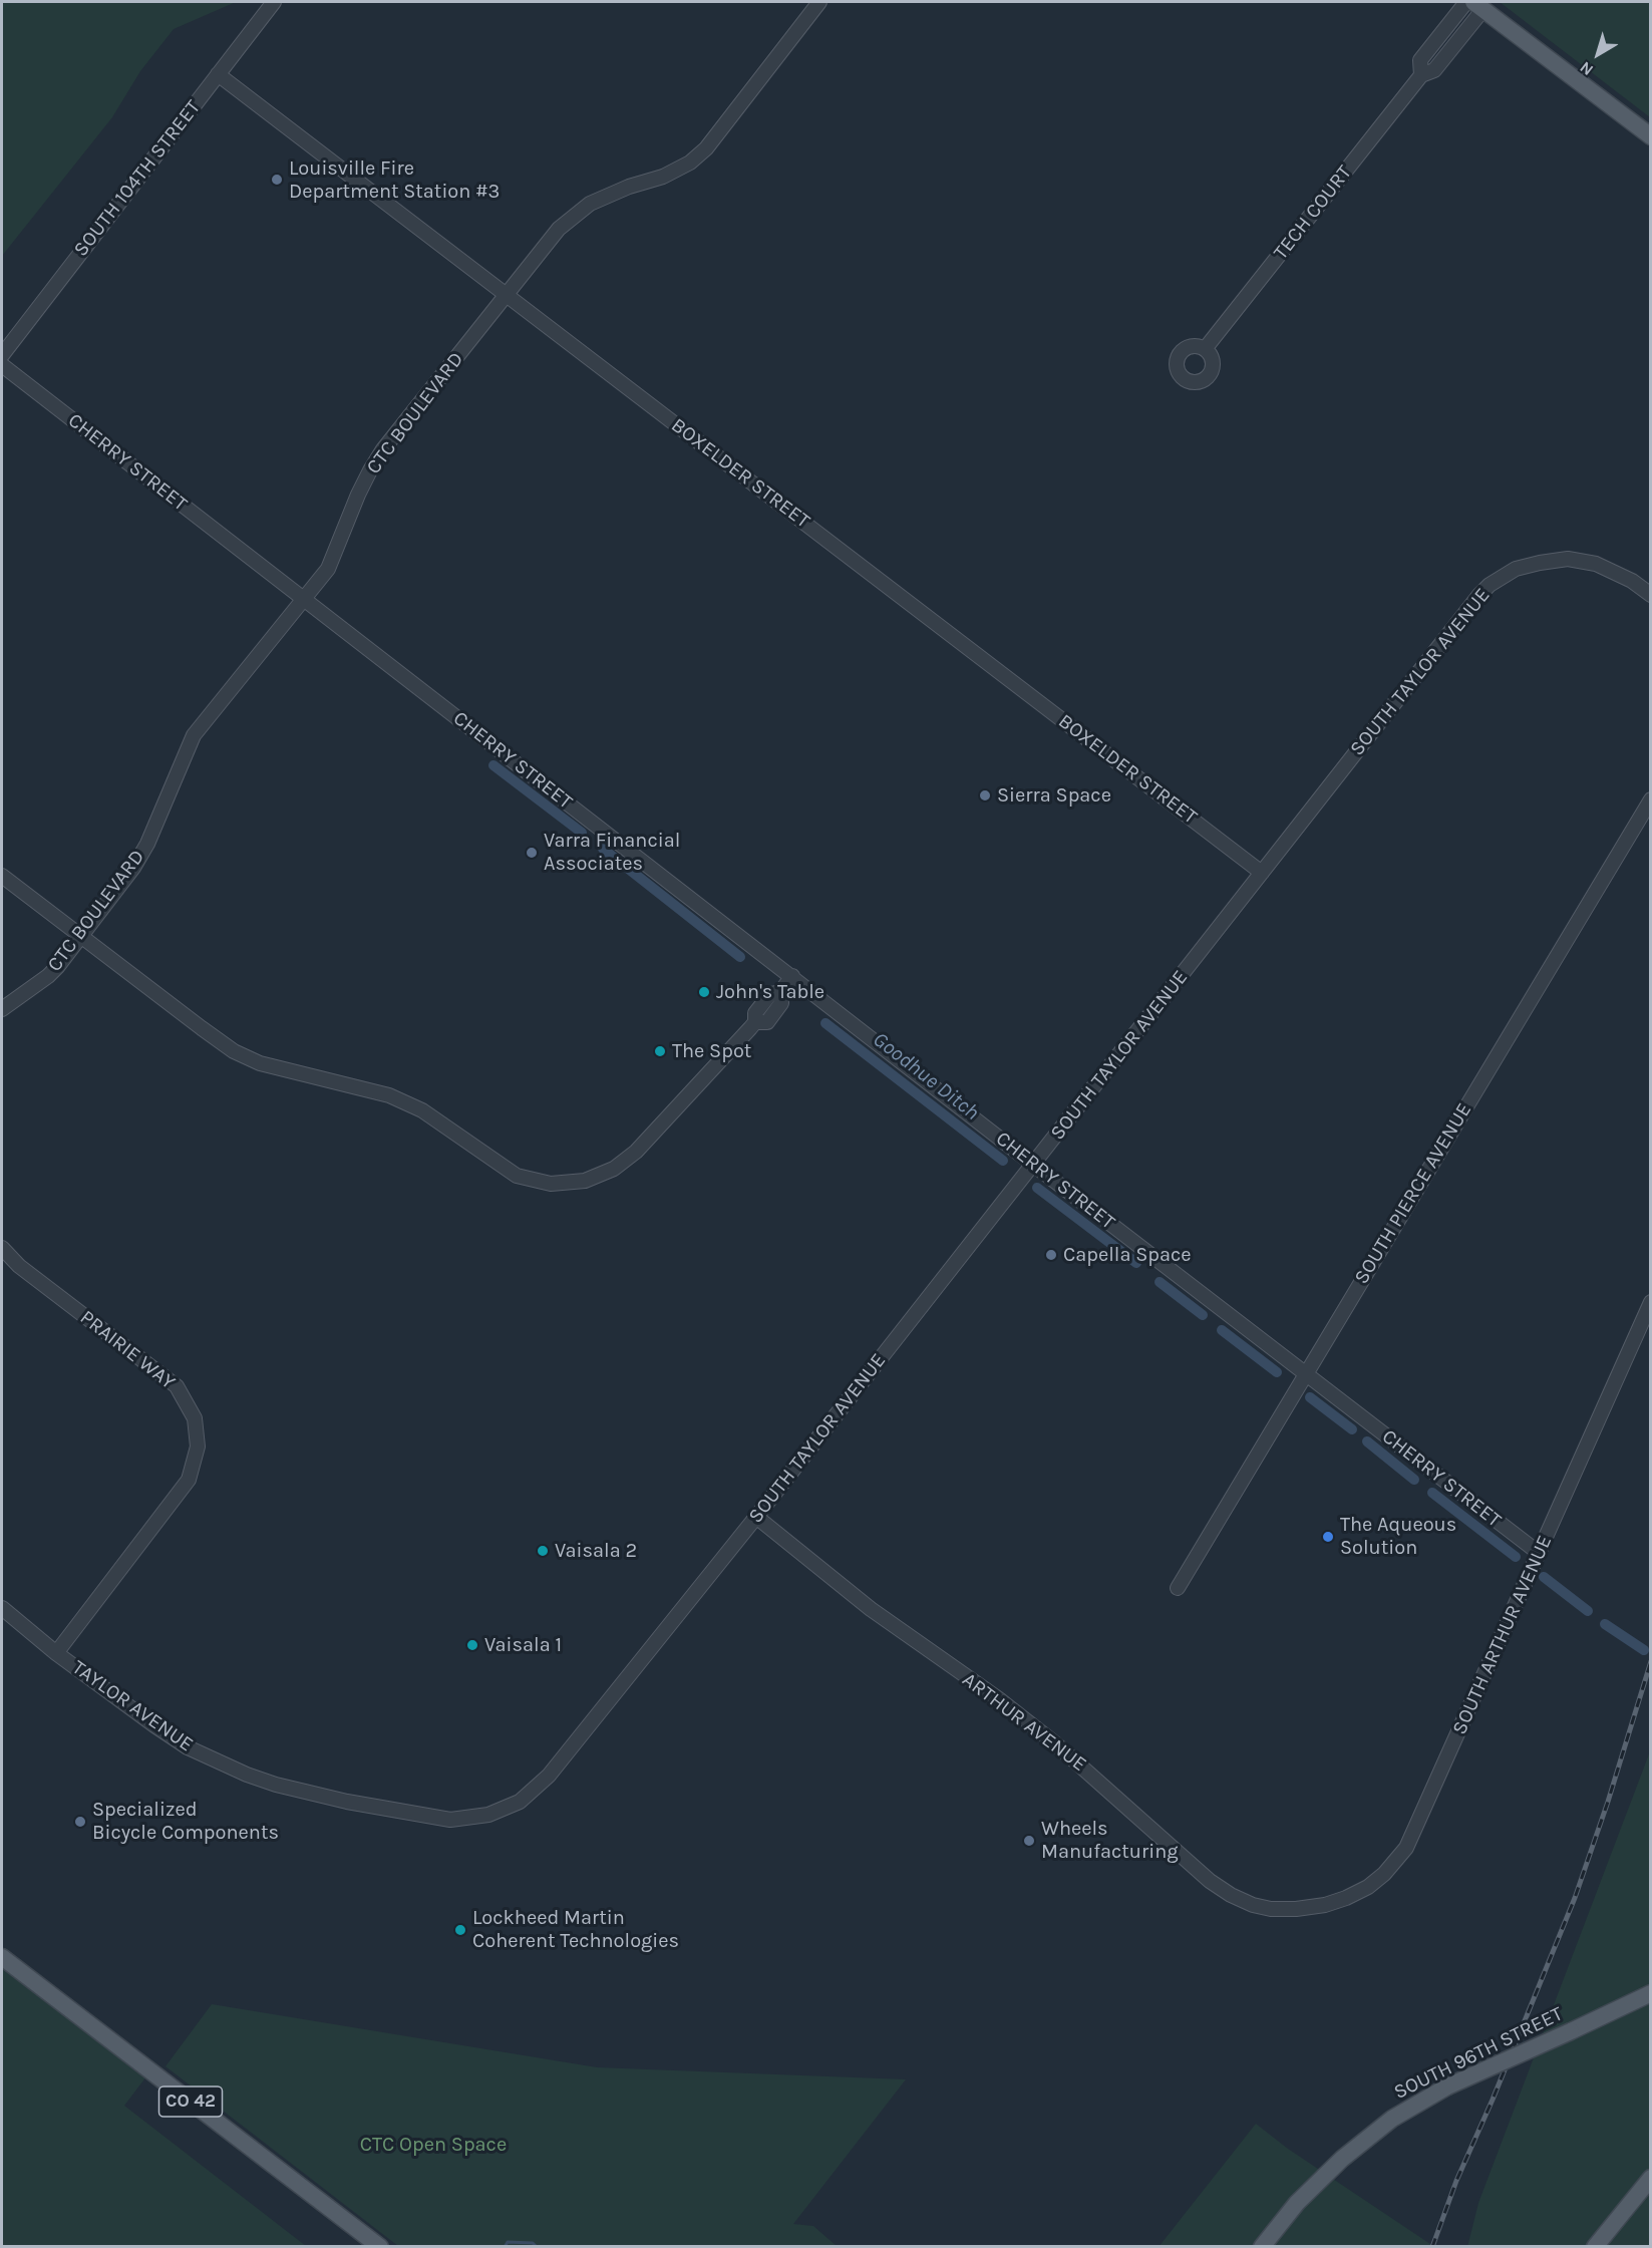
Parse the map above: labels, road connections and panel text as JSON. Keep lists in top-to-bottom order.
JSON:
{
  "streets": {
    "main road": ["SOUTH 96TH STREET", "CO 42"],
    "street": [
      "SOUTH 104TH STREET",
      "TECH COURT",
      "CTC BOULEVARD",
      "CHERRY STREET",
      "BOXELDER STREET",
      "SOUTH TAYLOR AVENUE",
      "SOUTH PIERCE AVENUE",
      "PRAIRIE WAY",
      "SOUTH ARTHUR AVENUE",
      "TAYLOR AVENUE",
      "ARTHUR AVENUE"
    ]
  },
  "crossings": [
    ["SOUTH 104TH STREET", "BOXELDER STREET"],
    ["CTC BOULEVARD", "CHERRY STREET"],
    ["CTC BOULEVARD", "BOXELDER STREET"],
    ["CHERRY STREET", "SOUTH TAYLOR AVENUE"],
    ["CHERRY STREET", "SOUTH PIERCE AVENUE"],
    ["CHERRY STREET", "SOUTH ARTHUR AVENUE"],
    ["BOXELDER STREET", "SOUTH TAYLOR AVENUE"],
    ["SOUTH TAYLOR AVENUE", "TAYLOR AVENUE"],
    ["SOUTH TAYLOR AVENUE", "ARTHUR AVENUE"],
    ["PRAIRIE WAY", "TAYLOR AVENUE"],
    ["SOUTH ARTHUR AVENUE", "ARTHUR AVENUE"]
  ],
  "water": ["Goodhue Ditch"],
  "parks": ["CTC Open Space"],
  "places": [
    "Louisville Fire Department Station #3",
    "Sierra Space",
    "Varra Financial Associates",
    "John's Table",
    "The Spot",
    "Capella Space",
    "The Aqueous Solution",
    "Vaisala 2",
    "Vaisala 1",
    "Specialized Bicycle Components",
    "Wheels Manufacturing",
    "Lockheed Martin Coherent Technologies"
  ],
  "north": "bottom left"
}
